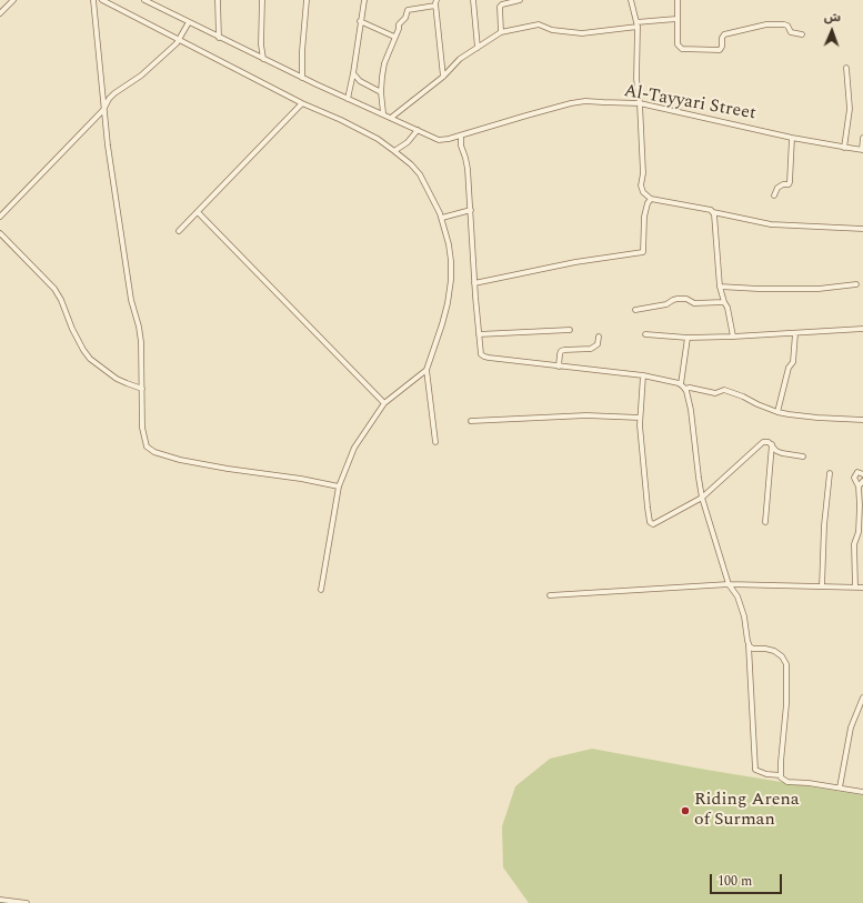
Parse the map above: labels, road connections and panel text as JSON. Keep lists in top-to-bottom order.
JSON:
{
  "streets": {
    "street": ["Al-Tayyari Street"]
  },
  "places": ["Riding Arena of Surman"],
  "scale_bar": "100 m",
  "north": "top"
}
